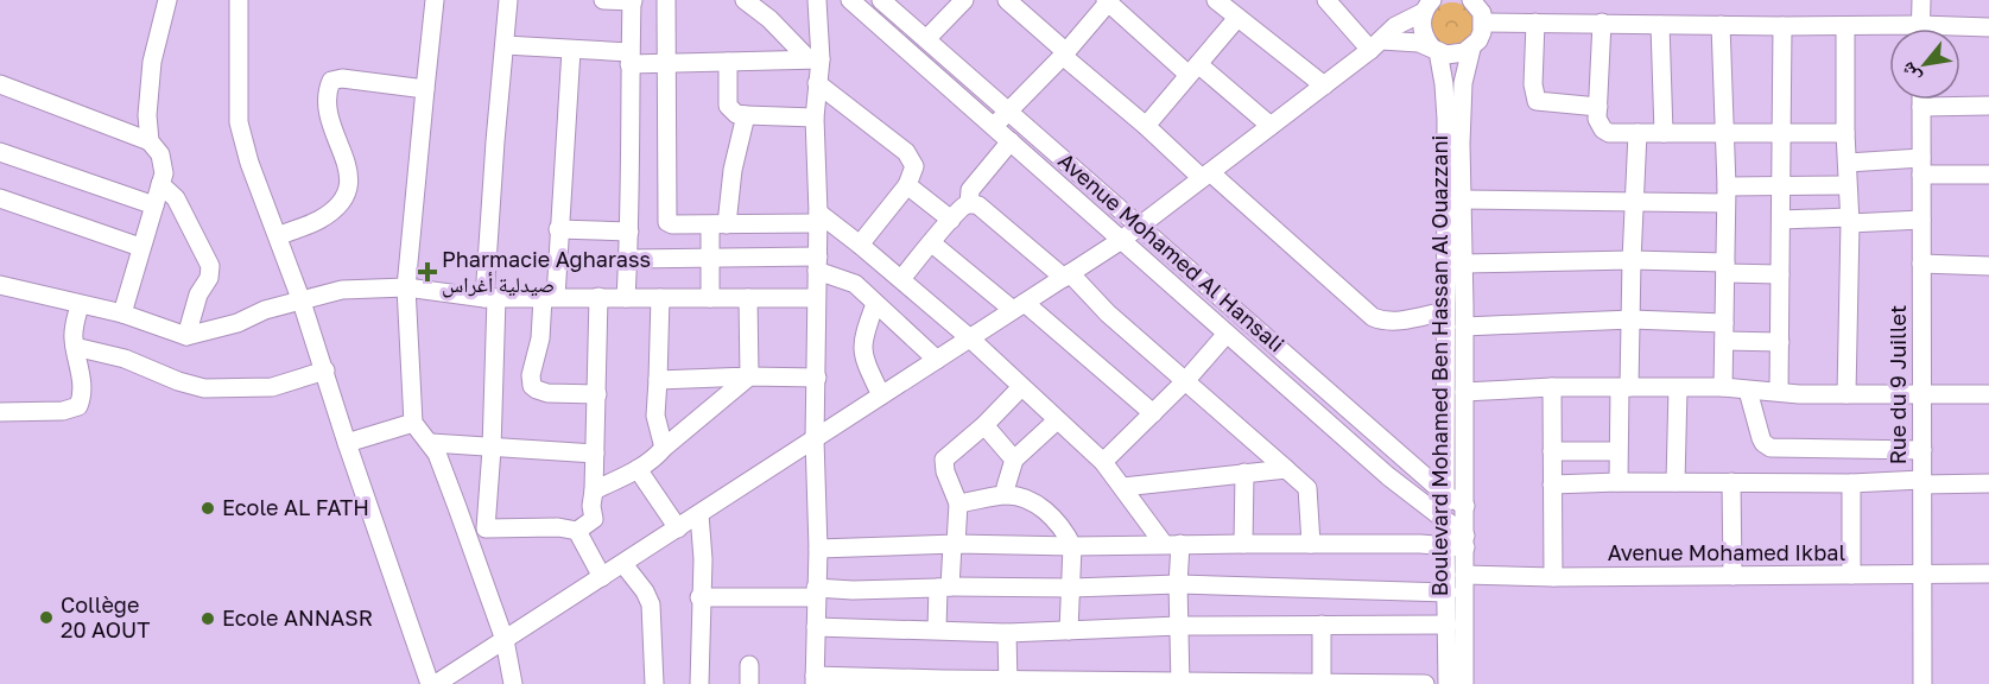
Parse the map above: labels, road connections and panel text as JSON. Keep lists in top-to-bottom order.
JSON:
{
  "streets": {
    "street": [
      "Avenue Mohamed Al Hansali",
      "Boulevard Mohamed Ben Hassan Al Ouazzani",
      "Rue du 9 Juillet",
      "Avenue Mohamed Ikbal"
    ]
  },
  "crossings": [
    ["Avenue Mohamed Al Hansali", "Boulevard Mohamed Ben Hassan Al Ouazzani"],
    ["Boulevard Mohamed Ben Hassan Al Ouazzani", "Avenue Mohamed Ikbal"],
    ["Rue du 9 Juillet", "Avenue Mohamed Ikbal"]
  ],
  "places": {
    "health": ["Pharmacie Agharass صيدلية أغراس"],
    "other": ["Ecole AL FATH", "Collège 20 AOUT", "Ecole ANNASR"]
  },
  "north": "bottom left"
}
